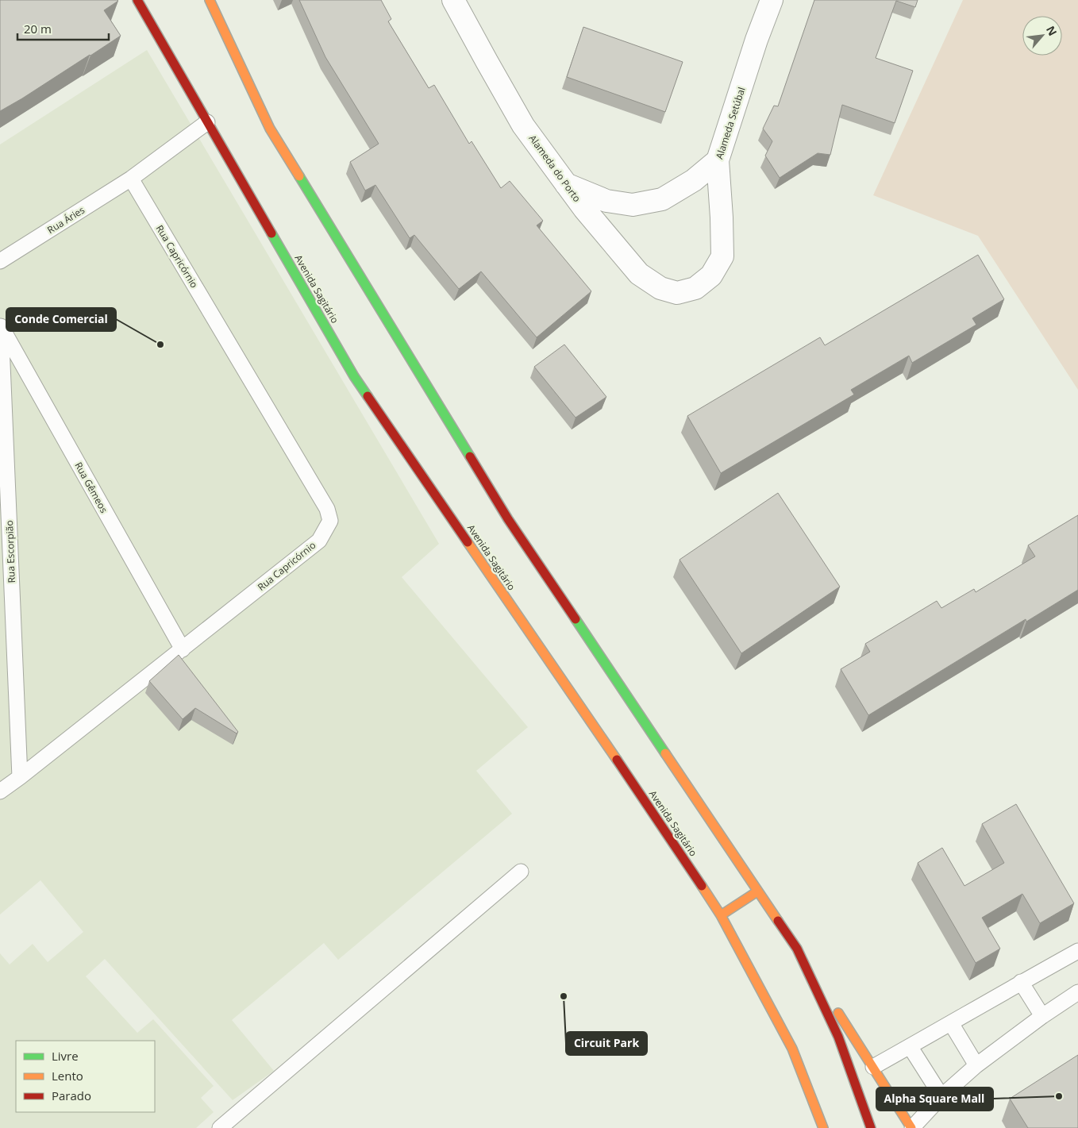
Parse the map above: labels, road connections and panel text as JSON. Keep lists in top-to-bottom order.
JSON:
{
  "streets": {
    "street": ["Alameda Setúbal", "Alameda do Porto", "Avenida Sagitário"],
    "lane": [
      "Rua Áries",
      "Rua Capricórnio",
      "Rua Gêmeos",
      "Rua Escorpião"
    ]
  },
  "crossings": [
    ["Alameda Setúbal", "Alameda do Porto"],
    ["Rua Áries", "Rua Capricórnio"],
    ["Rua Áries", "Avenida Sagitário"],
    ["Rua Capricórnio", "Rua Gêmeos"],
    ["Rua Capricórnio", "Rua Escorpião"],
    ["Rua Gêmeos", "Rua Escorpião"]
  ],
  "places": ["Conde Comercial", "Circuit Park", "Alpha Square Mall"],
  "legend": ["Livre", "Lento", "Parado"],
  "scale_bar": "20 m",
  "north": "top right"
}
